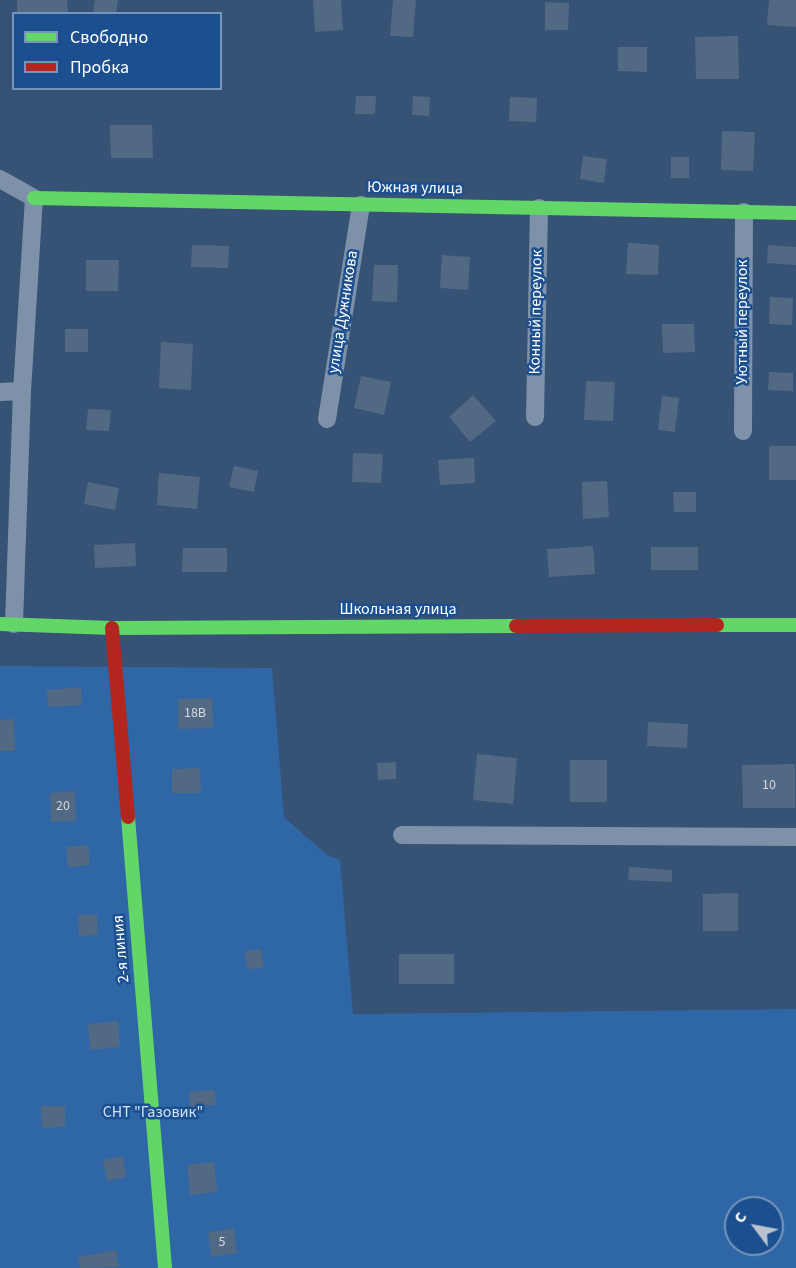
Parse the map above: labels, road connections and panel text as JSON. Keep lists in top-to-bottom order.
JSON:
{
  "streets": {
    "street": [
      "Южная улица",
      "улица Дужникова",
      "Конный переулок",
      "Уютный переулок",
      "Школьная улица",
      "2-я линия"
    ]
  },
  "crossings": [
    ["Южная улица", "улица Дужникова"],
    ["Южная улица", "Конный переулок"],
    ["Южная улица", "Уютный переулок"],
    ["Школьная улица", "2-я линия"]
  ],
  "parks": ["СНТ \"Газовик\""],
  "house_numbers": [
    "18В",
    "10",
    "20",
    "5"
  ],
  "legend": ["Свободно", "Пробка"],
  "north": "top left"
}
